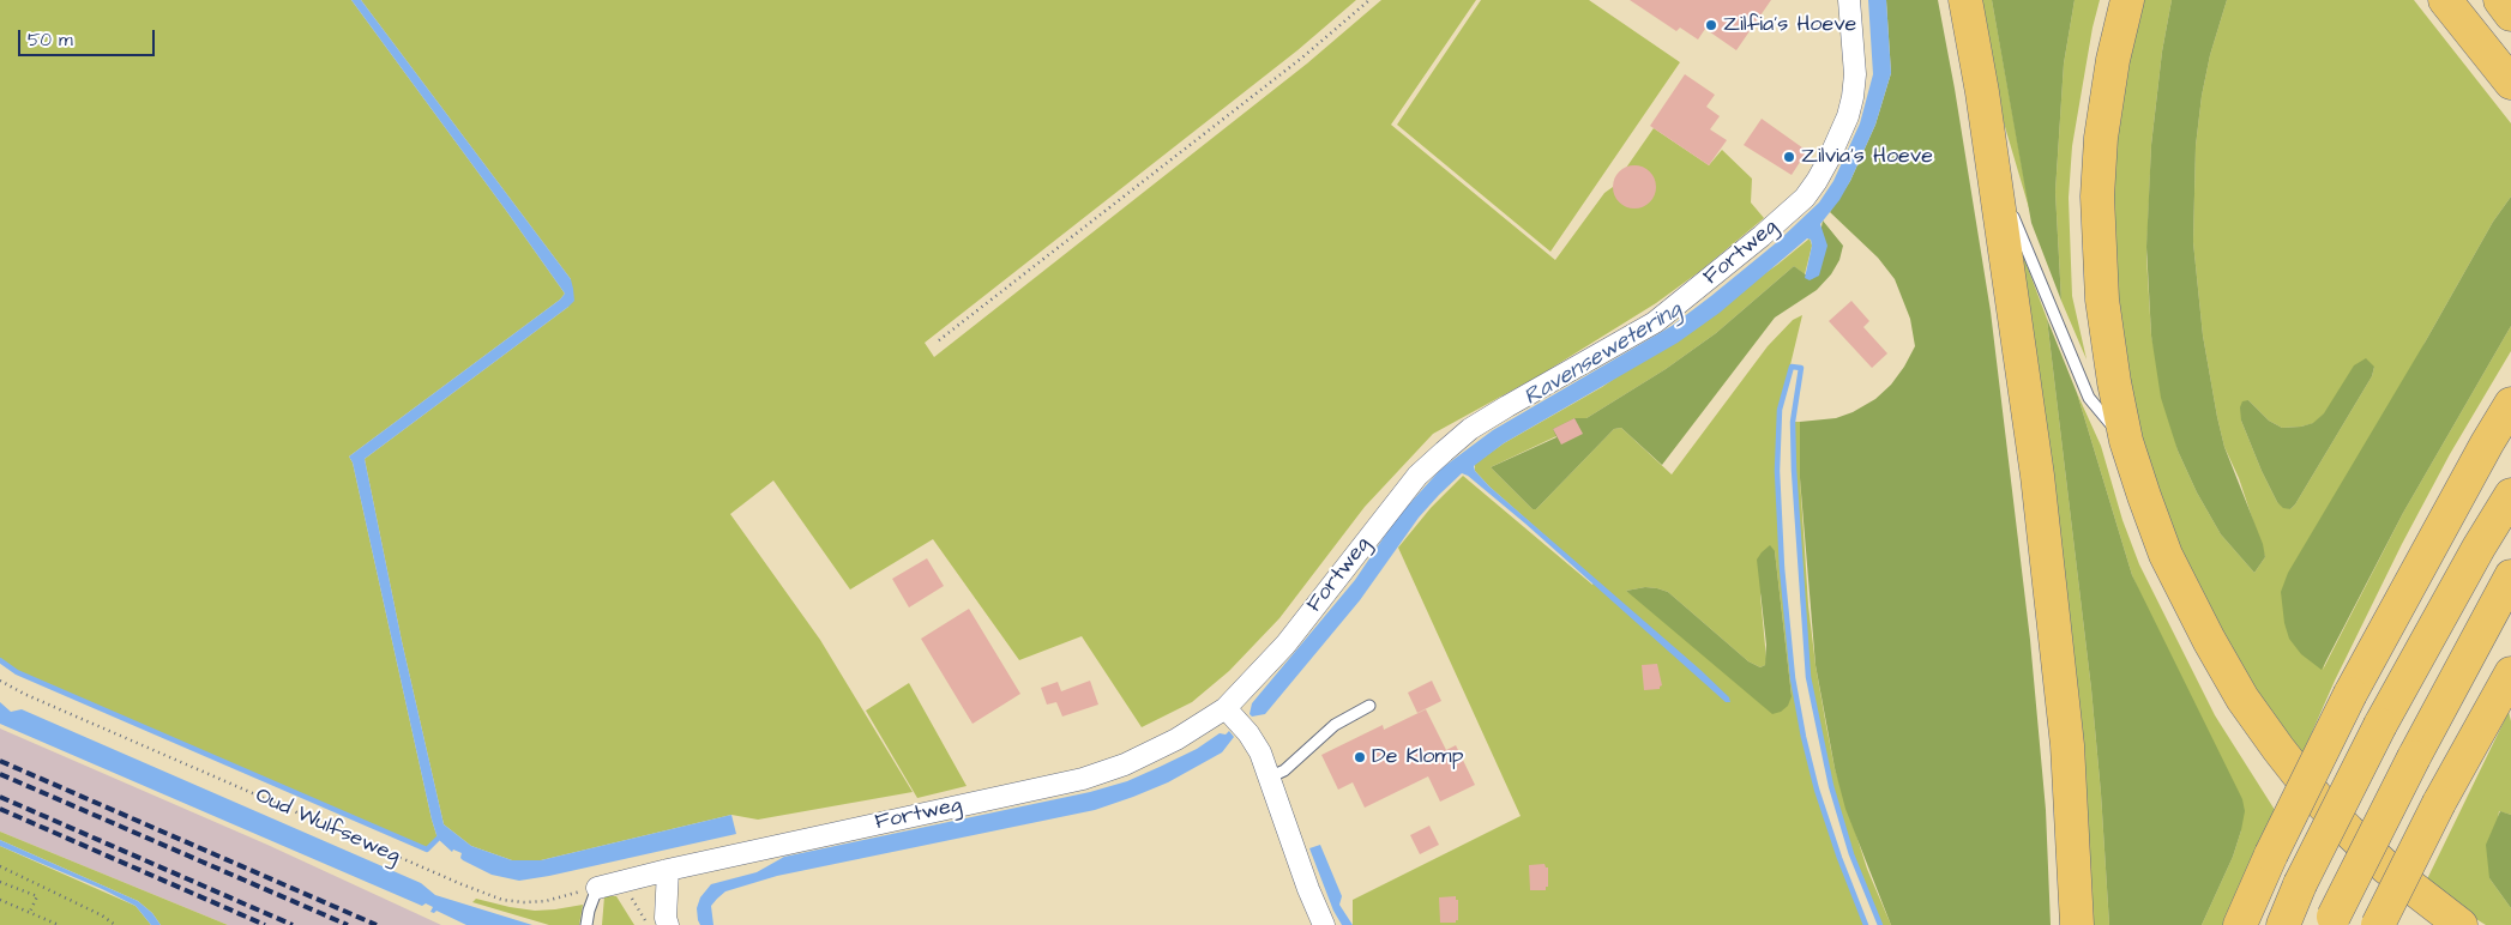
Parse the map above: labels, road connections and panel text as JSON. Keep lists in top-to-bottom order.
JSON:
{
  "streets": {
    "street": ["Fortweg"],
    "path": ["Oud Wulfseweg"]
  },
  "water": ["Ravensewetering"],
  "places": ["Zilfia's Hoeve", "Zilvia's Hoeve", "De Klomp"],
  "scale_bar": "50 m"
}
